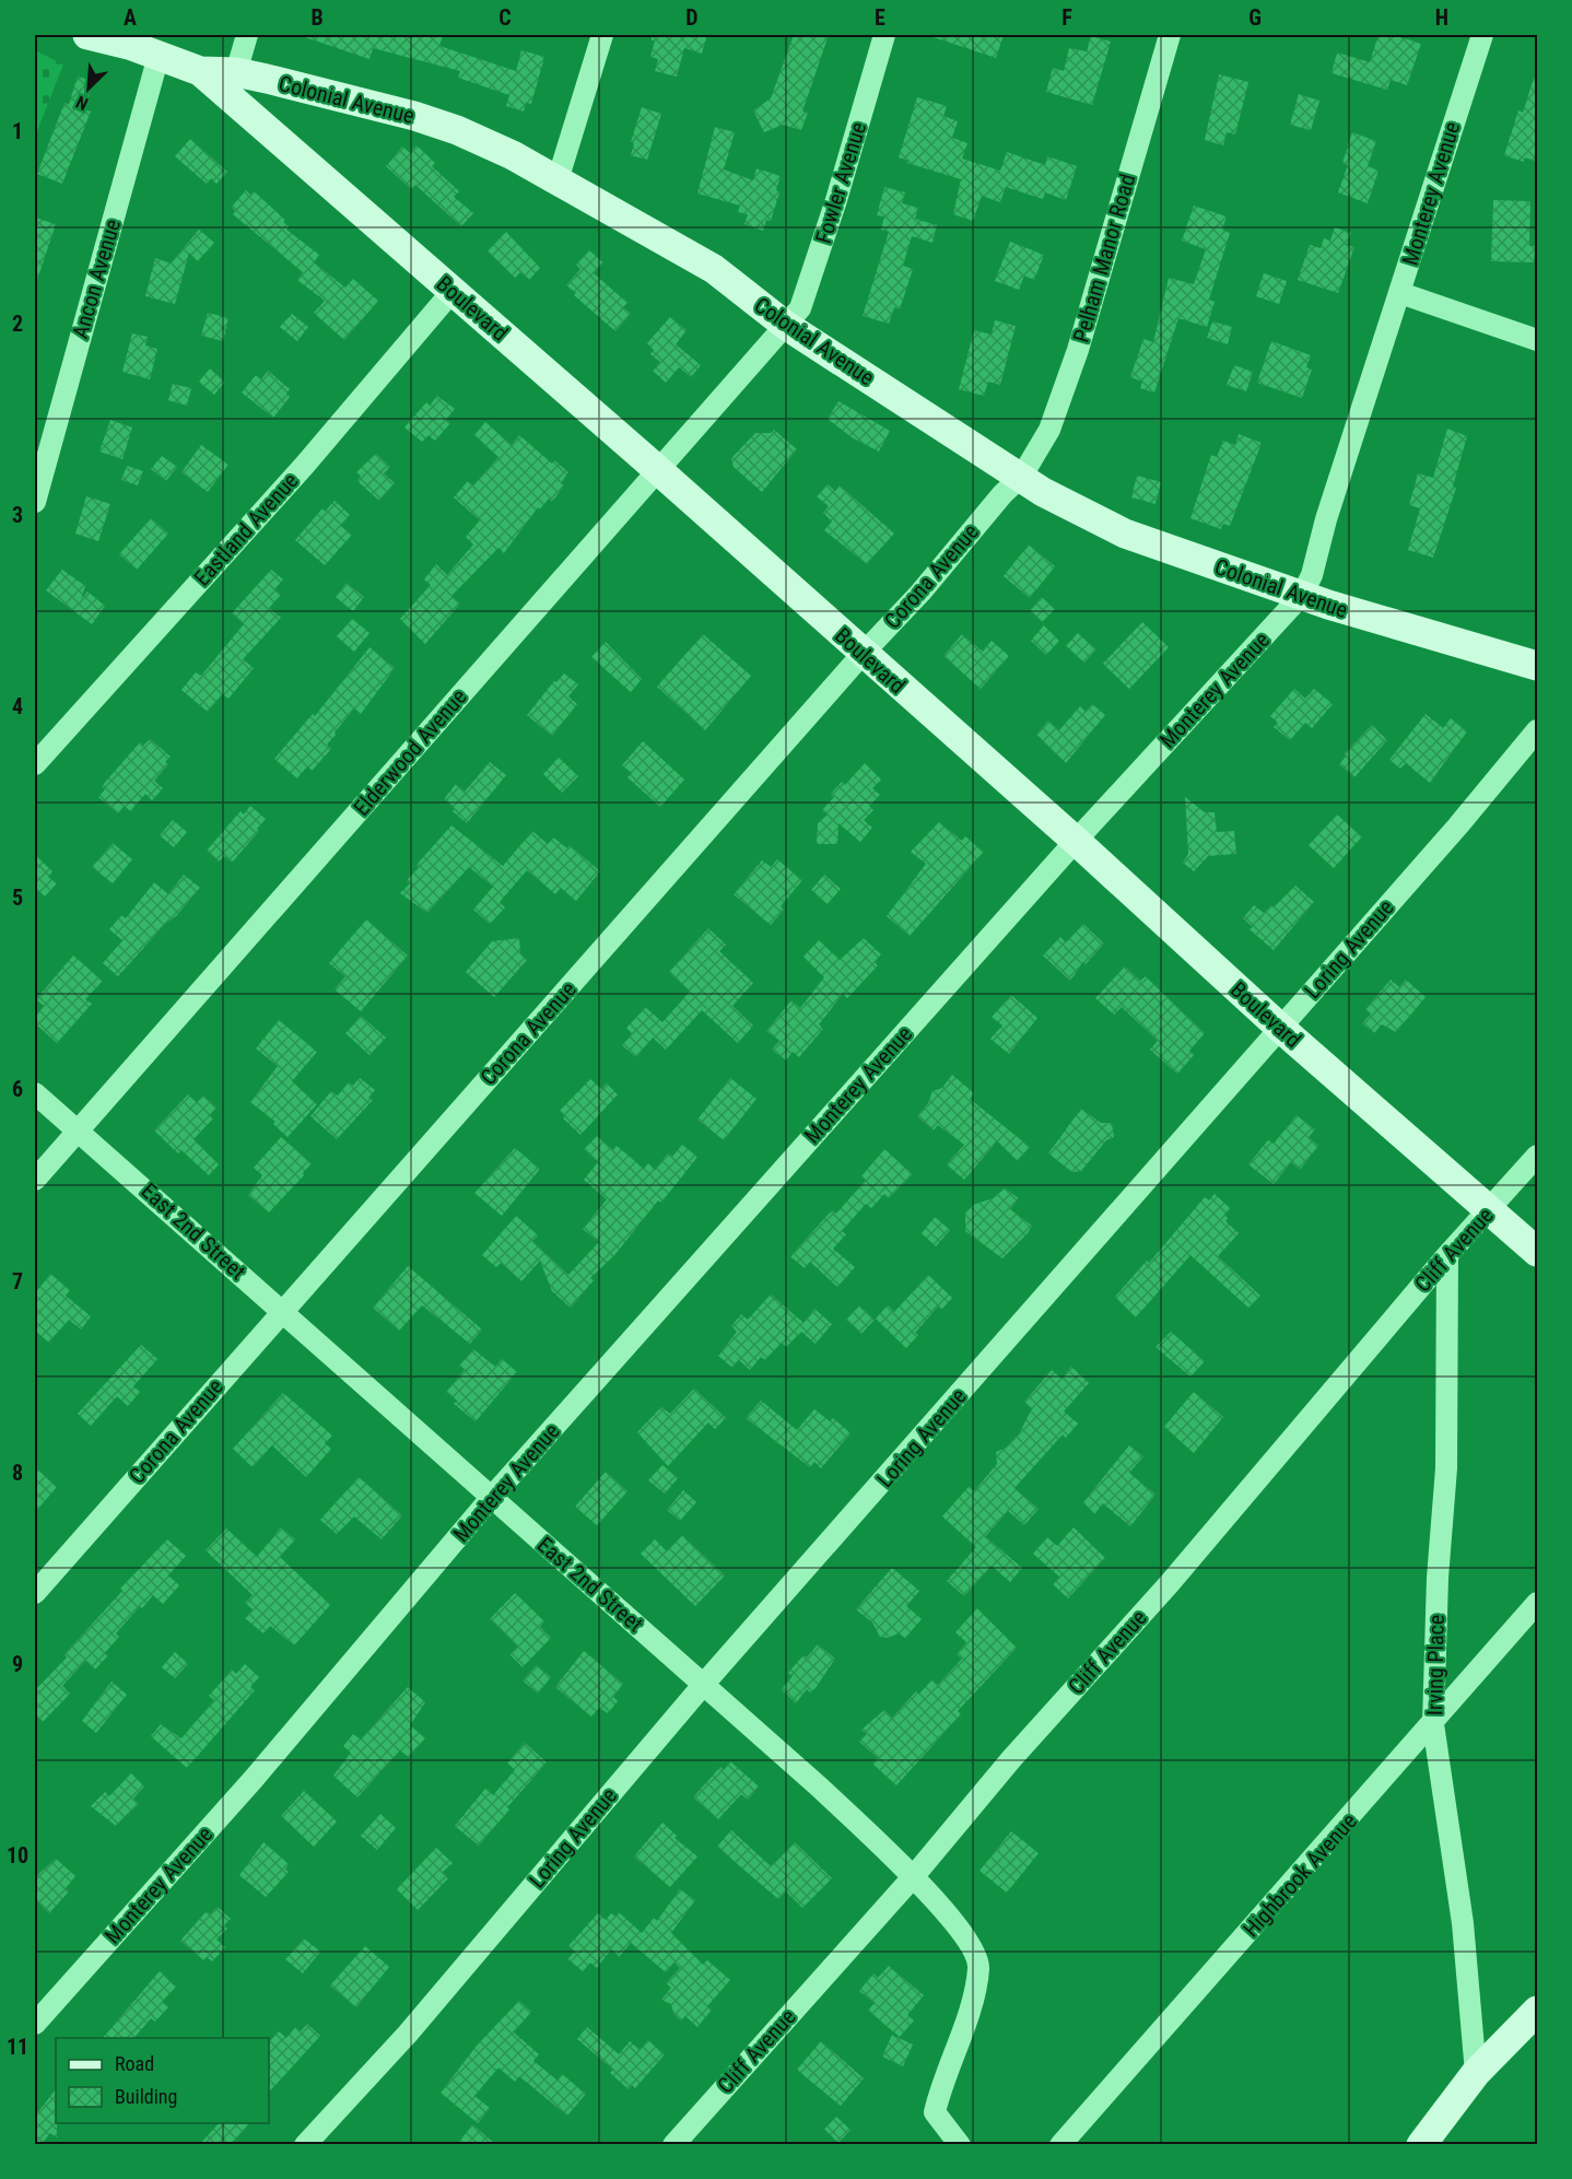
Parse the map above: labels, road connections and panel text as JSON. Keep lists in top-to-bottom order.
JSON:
{
  "streets": {
    "street": [
      "Colonial Avenue",
      "Fowler Avenue",
      "Monterey Avenue",
      "Pelham Manor Road",
      "Ancon Avenue",
      "Boulevard",
      "Eastland Avenue",
      "Corona Avenue",
      "Elderwood Avenue",
      "Loring Avenue",
      "East 2nd Street",
      "Cliff Avenue",
      "Irving Place",
      "Highbrook Avenue"
    ]
  },
  "crossings": [
    ["Colonial Avenue", "Fowler Avenue"],
    ["Colonial Avenue", "Monterey Avenue"],
    ["Colonial Avenue", "Pelham Manor Road"],
    ["Colonial Avenue", "Ancon Avenue"],
    ["Colonial Avenue", "Boulevard"],
    ["Colonial Avenue", "Corona Avenue"],
    ["Colonial Avenue", "Elderwood Avenue"],
    ["Fowler Avenue", "Elderwood Avenue"],
    ["Monterey Avenue", "Boulevard"],
    ["Monterey Avenue", "East 2nd Street"],
    ["Pelham Manor Road", "Corona Avenue"],
    ["Boulevard", "Eastland Avenue"],
    ["Boulevard", "Corona Avenue"],
    ["Boulevard", "Elderwood Avenue"],
    ["Boulevard", "Loring Avenue"],
    ["Boulevard", "Cliff Avenue"],
    ["Corona Avenue", "East 2nd Street"],
    ["Elderwood Avenue", "East 2nd Street"],
    ["Loring Avenue", "East 2nd Street"],
    ["East 2nd Street", "Cliff Avenue"],
    ["Cliff Avenue", "Irving Place"],
    ["Irving Place", "Highbrook Avenue"]
  ],
  "legend": ["Road", "Building"],
  "north": "bottom left",
  "grid": {
    "columns": [
      "A",
      "B",
      "C",
      "D",
      "E",
      "F",
      "G",
      "H"
    ],
    "rows": [
      "1",
      "2",
      "3",
      "4",
      "5",
      "6",
      "7",
      "8",
      "9",
      "10",
      "11"
    ]
  }
}
